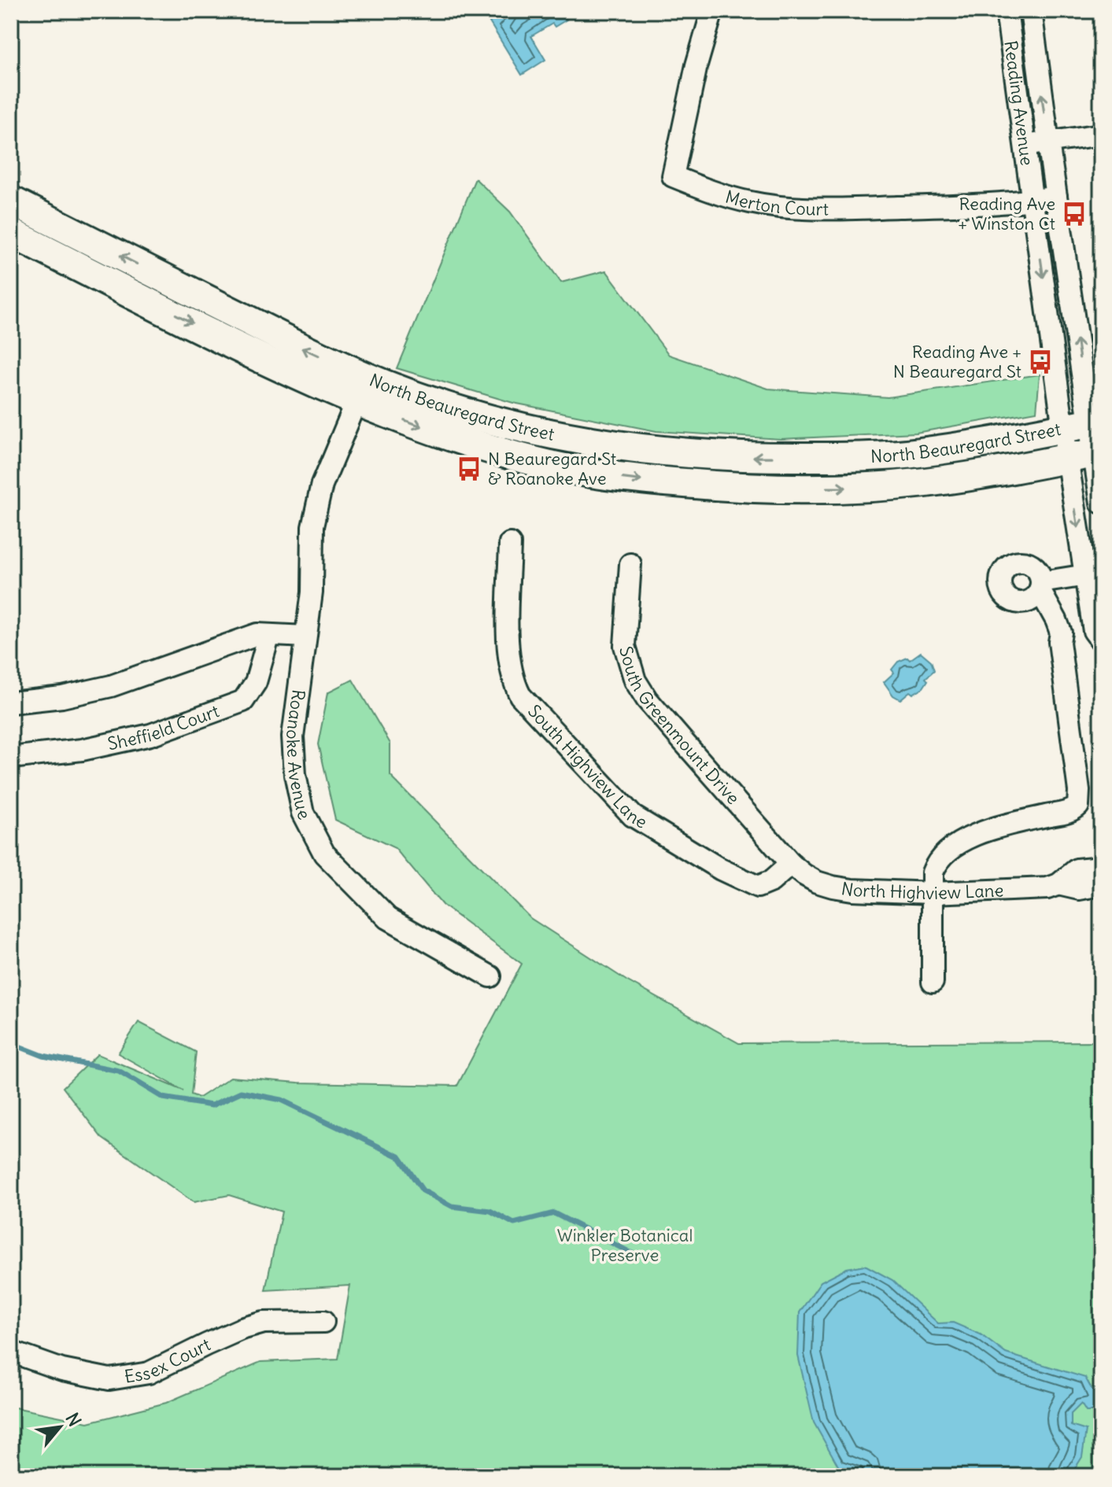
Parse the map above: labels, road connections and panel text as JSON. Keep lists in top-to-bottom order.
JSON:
{
  "streets": {
    "main road": ["North Beauregard Street"],
    "street": [
      "Reading Avenue",
      "Merton Court",
      "South Greenmount Drive",
      "Sheffield Court",
      "Roanoke Avenue",
      "South Highview Lane",
      "North Highview Lane",
      "Essex Court"
    ]
  },
  "crossings": [
    ["Reading Avenue", "Merton Court"],
    ["Reading Avenue", "North Beauregard Street"],
    ["North Beauregard Street", "Roanoke Avenue"],
    ["South Greenmount Drive", "South Highview Lane"],
    ["South Greenmount Drive", "North Highview Lane"],
    ["South Highview Lane", "North Highview Lane"]
  ],
  "parks": ["Winkler Botanical Preserve"],
  "places": {
    "bus stop": ["Reading Ave + Winston Ct", "Reading Ave + N Beauregard St", "N Beauregard St & Roanoke Ave"]
  },
  "north": "top right"
}
